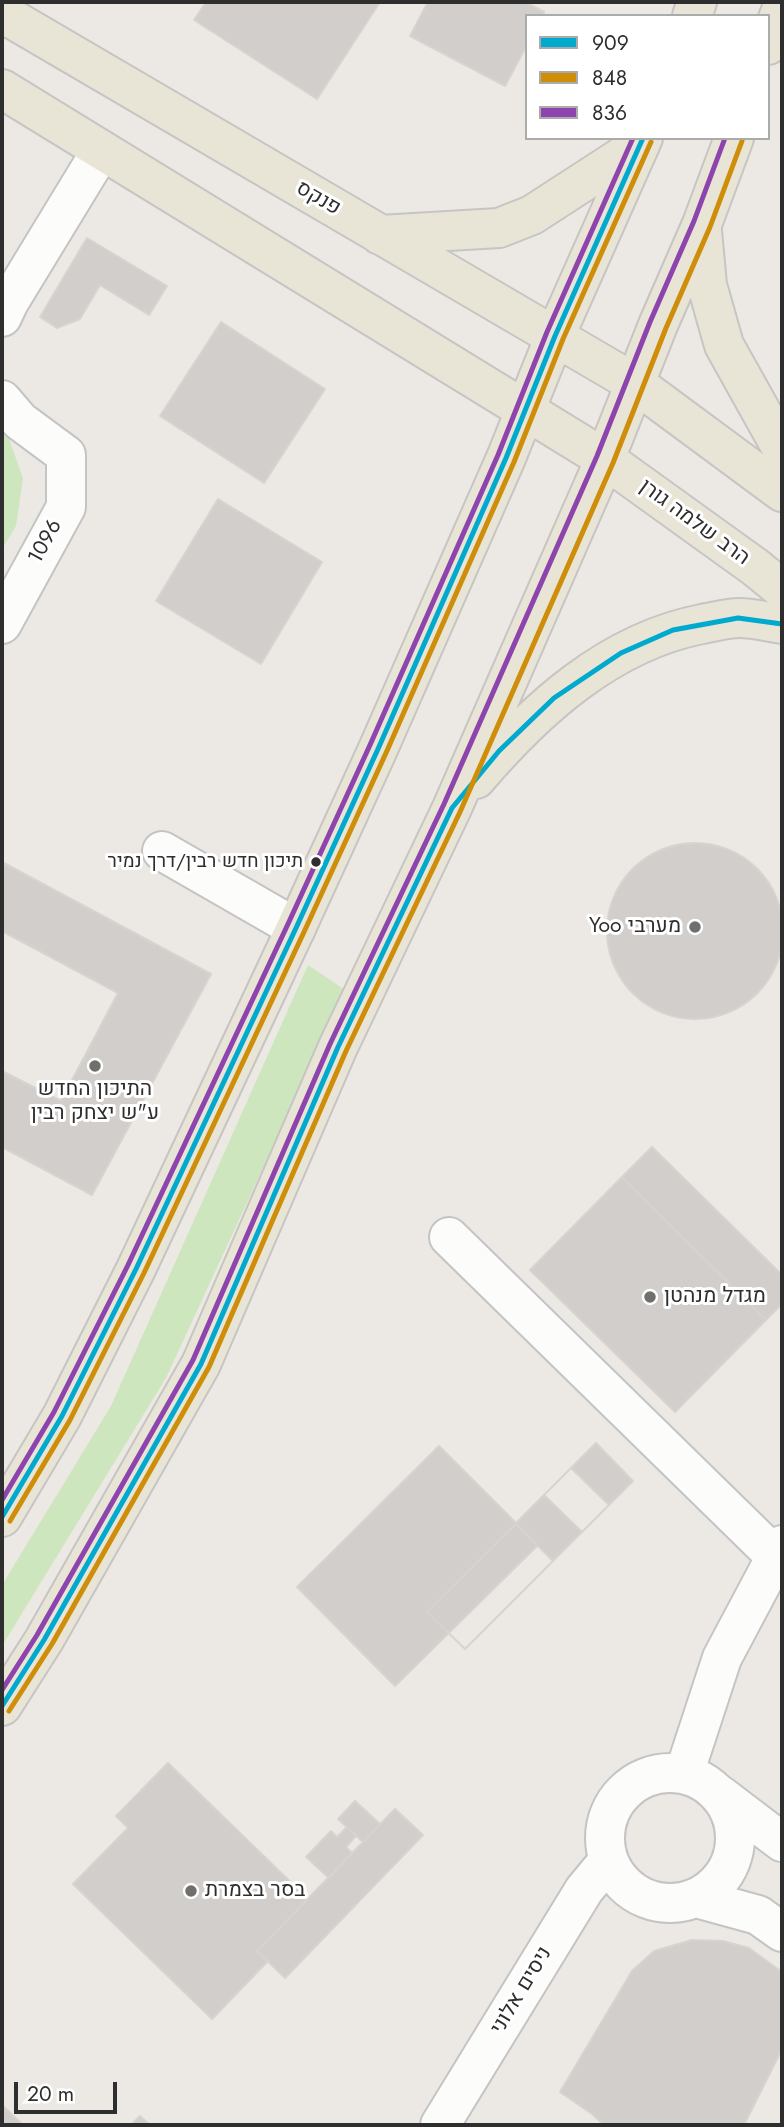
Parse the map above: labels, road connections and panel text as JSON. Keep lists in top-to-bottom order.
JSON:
{
  "streets": {
    "main road": ["פנקס", "הרב שלמה גורן"],
    "street": ["1096", "ניסים אלוני"]
  },
  "places": [
    "תיכון חדש רבין/דרך נמיר",
    "Yoo מערבי",
    "התיכון החדש ע\"ש יצחק רבין",
    "מגדל מנהטן",
    "בסר בצמרת"
  ],
  "lines": ["transit line 909", "transit line 836", "transit line 848"],
  "legend": ["909", "848", "836"],
  "scale_bar": "20 m"
}
